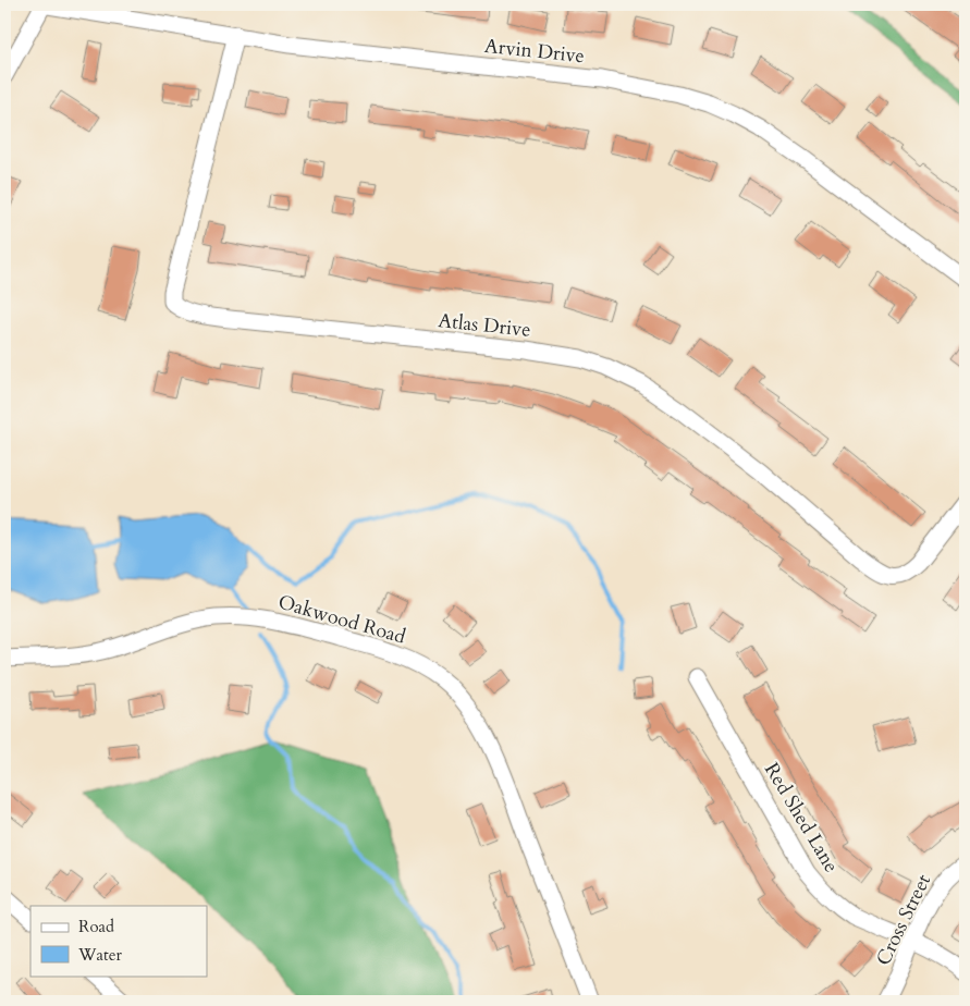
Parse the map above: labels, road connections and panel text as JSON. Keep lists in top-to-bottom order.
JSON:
{
  "streets": {
    "street": [
      "Arvin Drive",
      "Atlas Drive",
      "Oakwood Road",
      "Red Shed Lane",
      "Cross Street"
    ]
  },
  "crossings": [
    ["Arvin Drive", "Atlas Drive"],
    ["Red Shed Lane", "Cross Street"]
  ],
  "legend": ["Road", "Water"]
}
